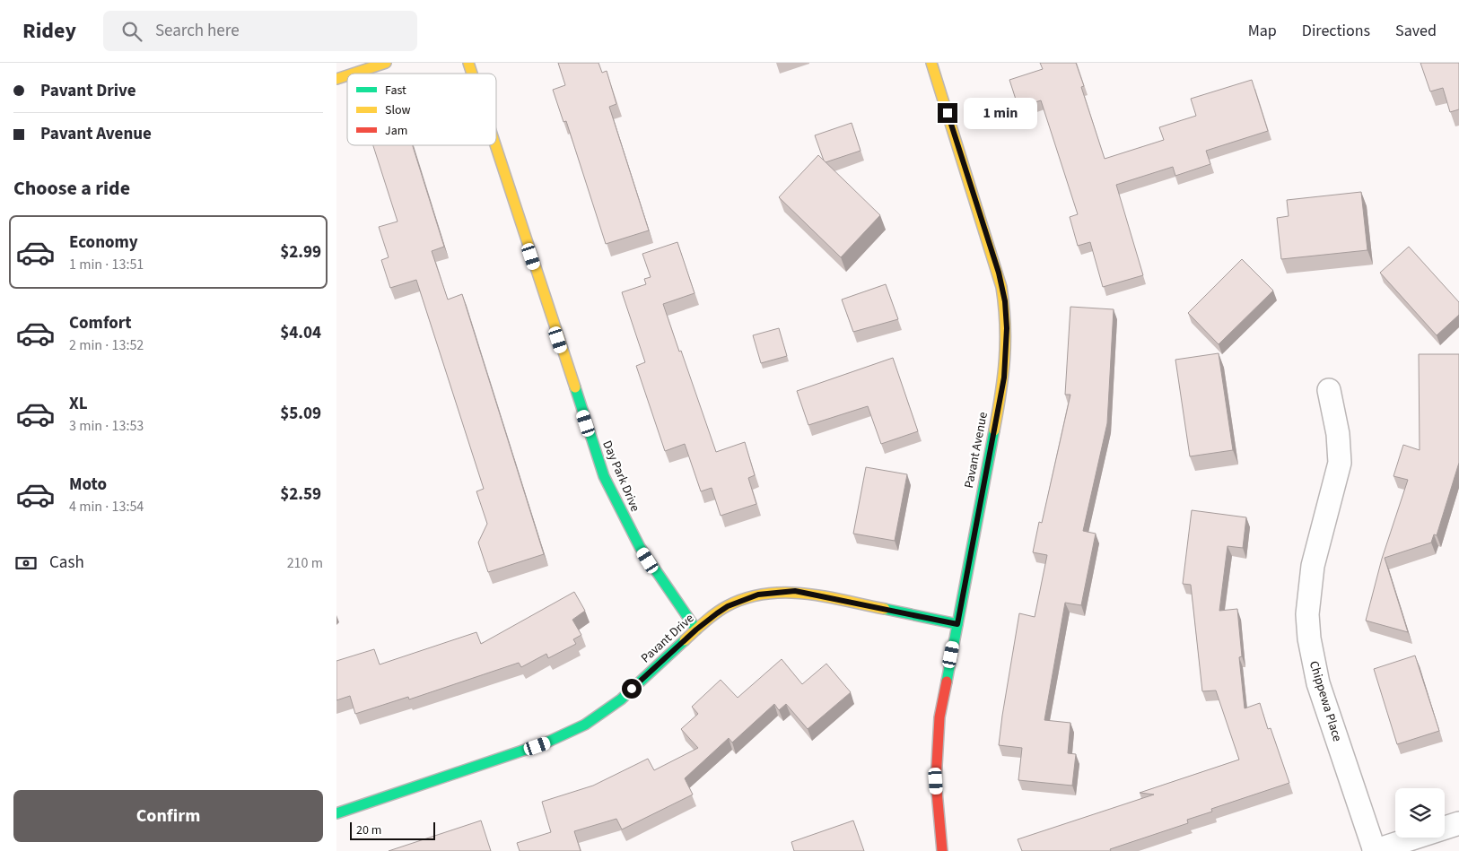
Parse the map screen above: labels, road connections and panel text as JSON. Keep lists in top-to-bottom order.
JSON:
{
  "streets": {
    "street": [
      "Pavant Avenue",
      "Day Park Drive",
      "Pavant Drive",
      "Chippewa Place"
    ]
  },
  "crossings": [
    ["Pavant Avenue", "Pavant Drive"],
    ["Day Park Drive", "Pavant Drive"]
  ],
  "legend": ["Fast", "Slow", "Jam"],
  "scale_bar": "20 m",
  "page": {
    "header": "Ridey",
    "search": "Search here",
    "nav": ["Map", "Directions", "Saved"],
    "banner": ["Pavant Drive", "Pavant Avenue"],
    "bubble": "1 min",
    "heading": "Choose a ride",
    "list": [
      {
        "name": "Economy",
        "note": "1 min · 13:51",
        "value": "$2.99"
      },
      {
        "name": "Comfort",
        "note": "2 min · 13:52",
        "value": "$4.04"
      },
      {
        "name": "XL",
        "note": "3 min · 13:53",
        "value": "$5.09"
      },
      {
        "name": "Moto",
        "note": "4 min · 13:54",
        "value": "$2.59"
      }
    ],
    "pay": ["Cash", "210 m"],
    "buttons": "Confirm",
    "scale": "20 m"
  }
}
